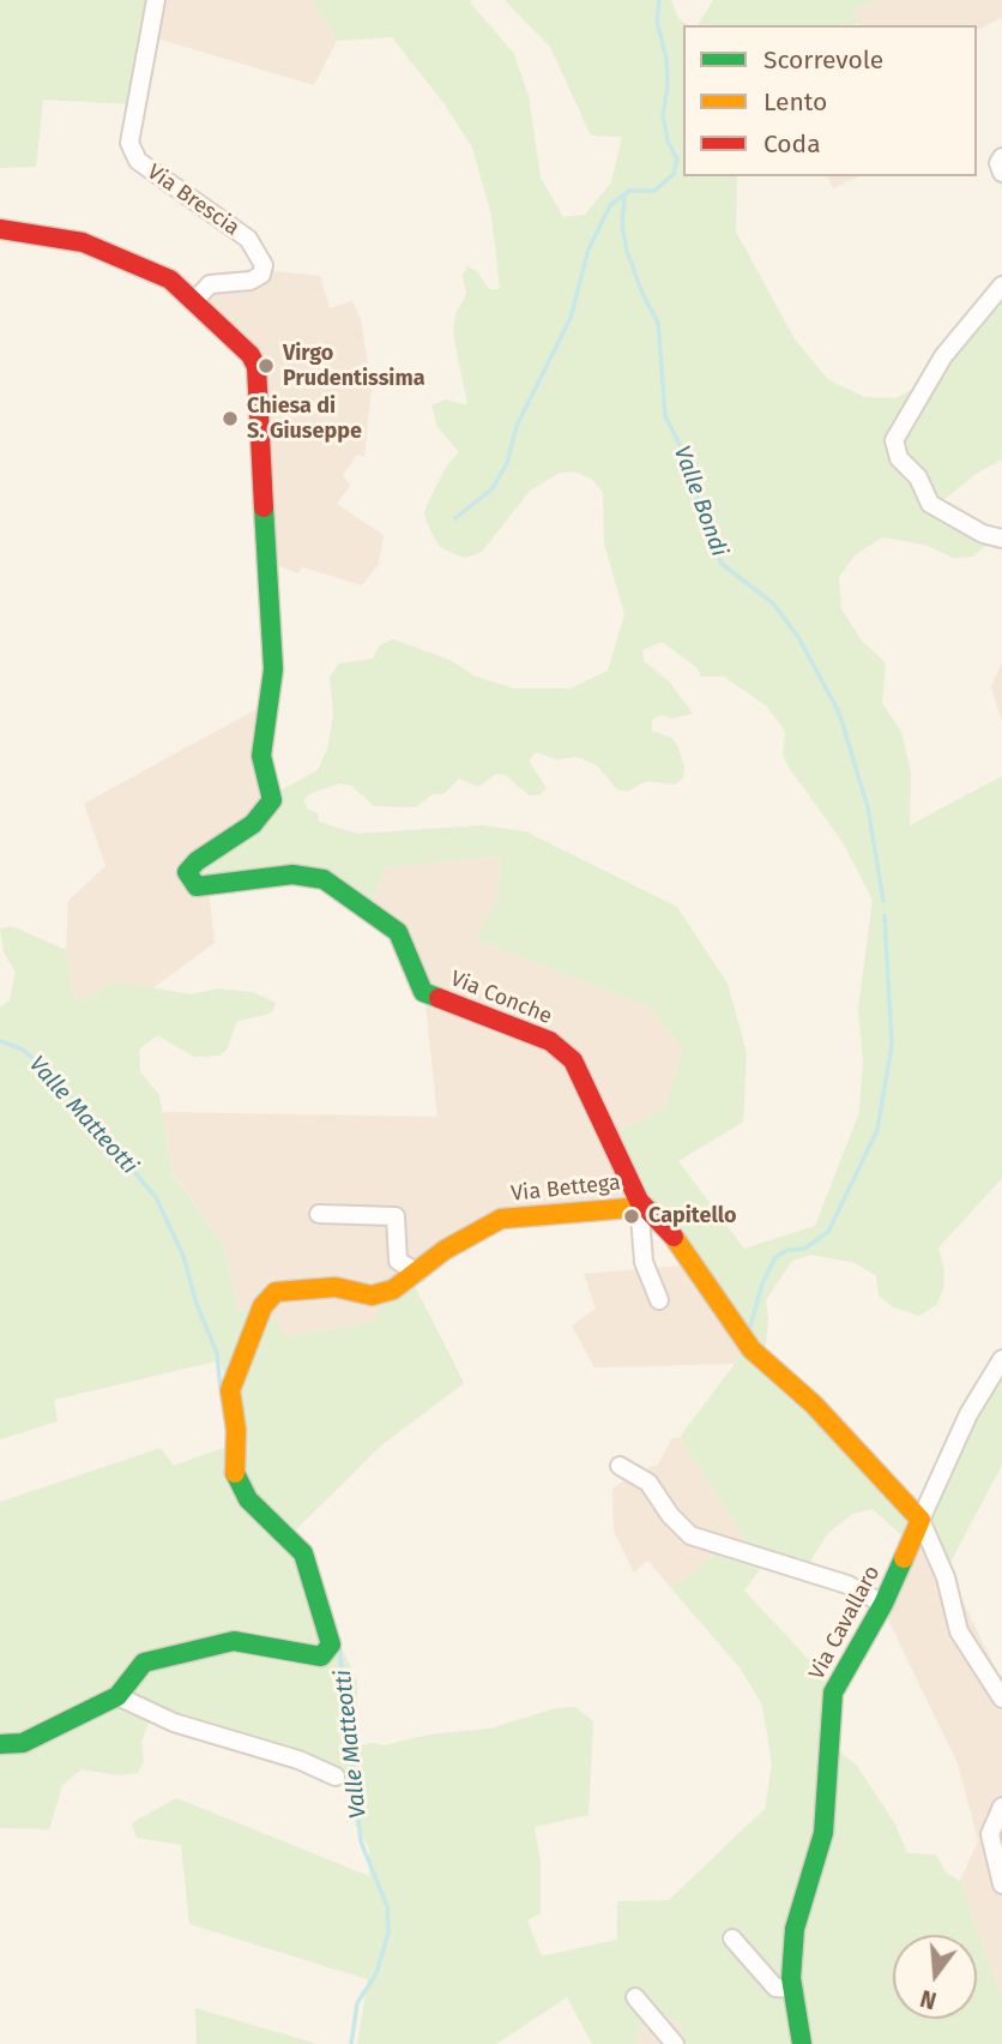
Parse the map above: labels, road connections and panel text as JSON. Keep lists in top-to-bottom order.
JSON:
{
  "streets": {
    "street": [
      "Via Brescia",
      "Via Conche",
      "Via Bettega",
      "Via Cavallaro"
    ]
  },
  "crossings": [
    ["Via Brescia", "Via Conche"],
    ["Via Conche", "Via Bettega"],
    ["Via Conche", "Via Cavallaro"]
  ],
  "water": ["Valle Bondi", "Valle Matteotti"],
  "places": ["Virgo Prudentissima", "Chiesa di S. Giuseppe", "Capitello"],
  "legend": ["Scorrevole", "Lento", "Coda"],
  "north": "bottom"
}
